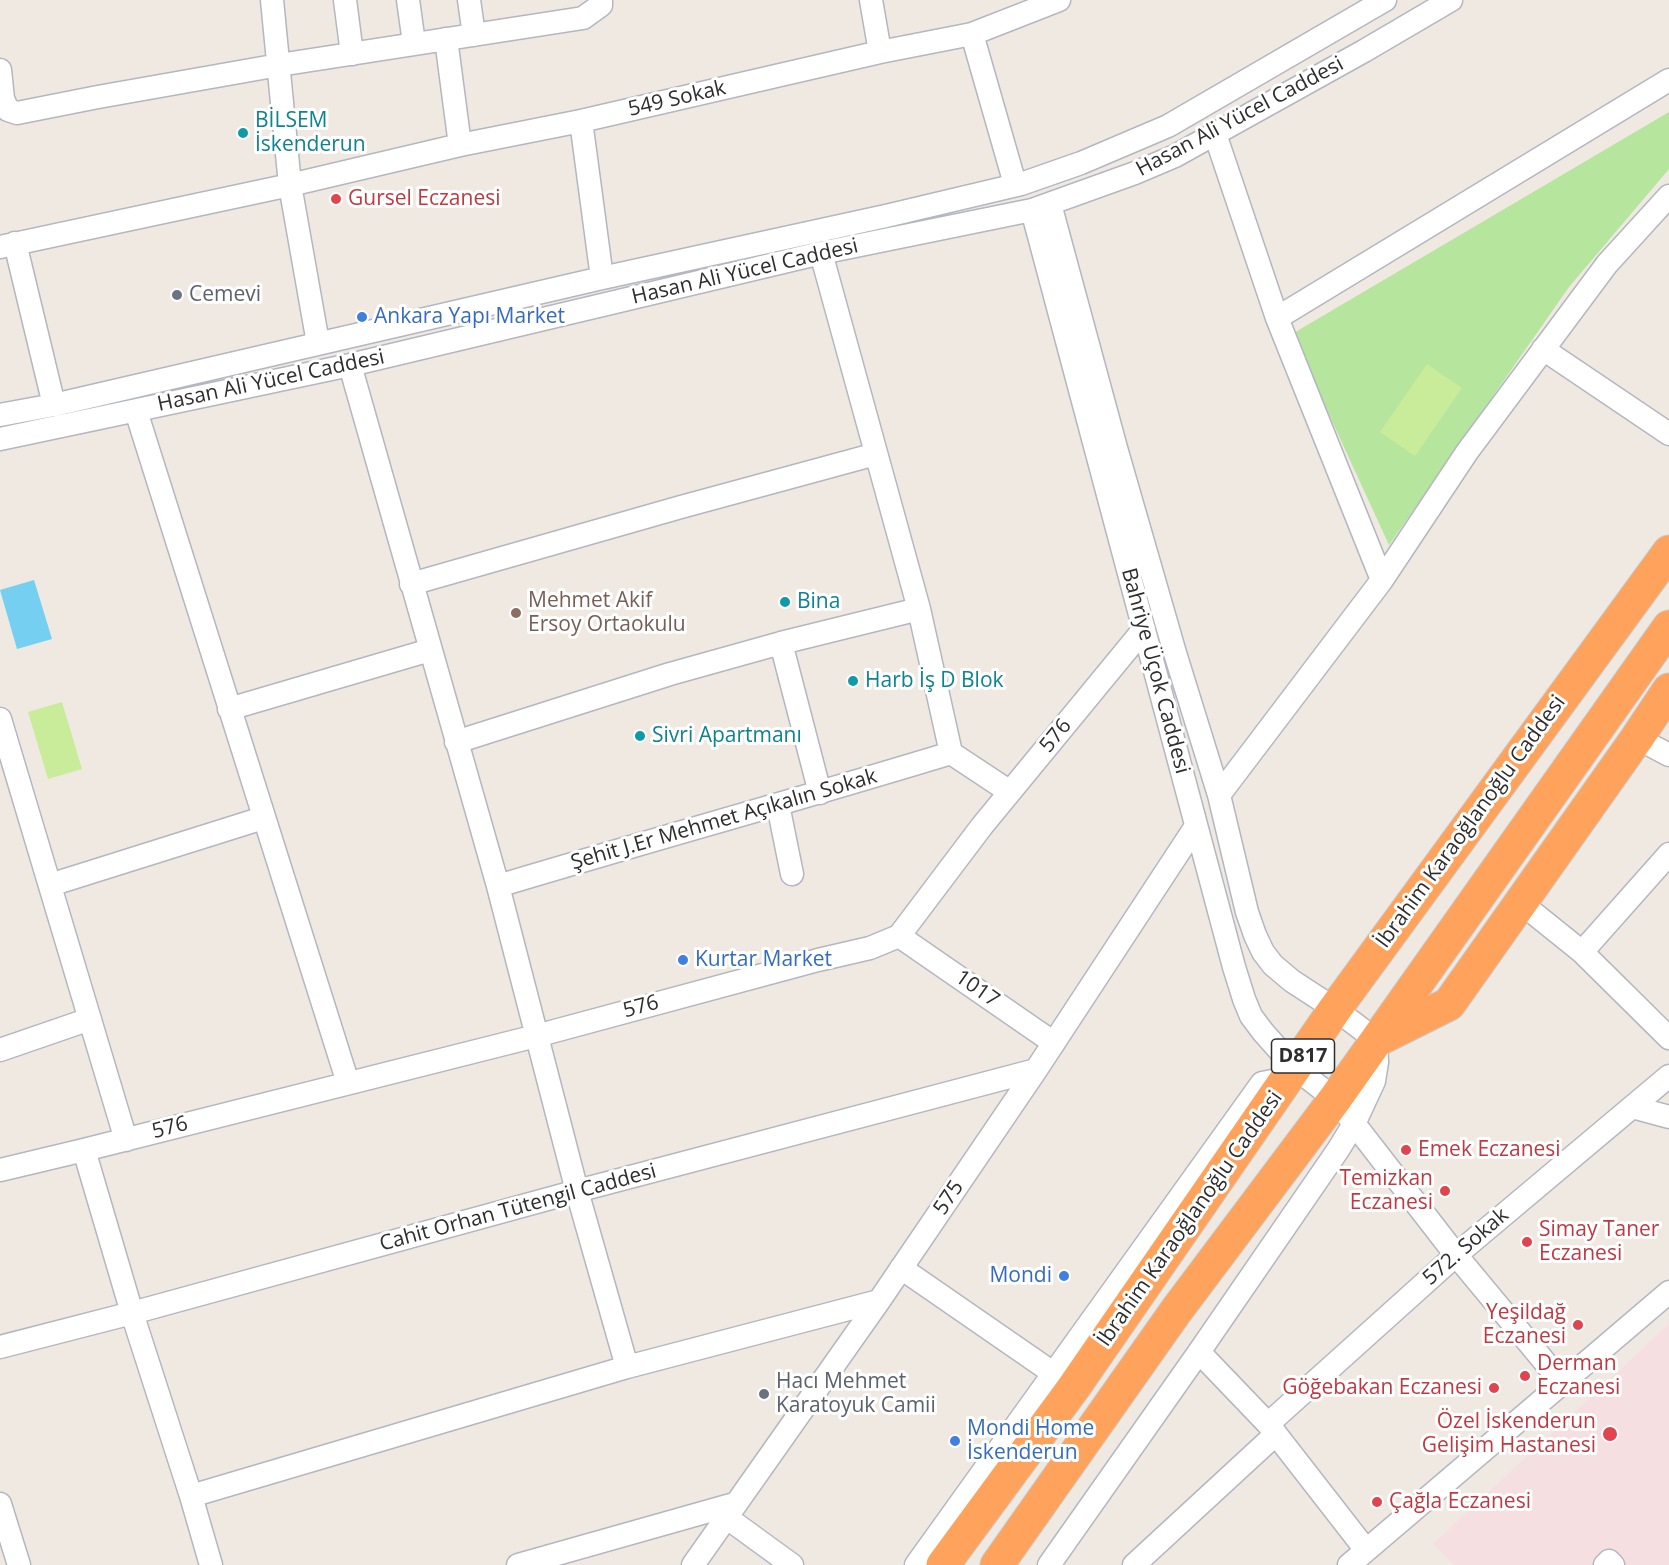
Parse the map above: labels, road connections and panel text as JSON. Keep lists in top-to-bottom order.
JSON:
{
  "streets": {
    "highway": ["İbrahim Karaoğlanoğlu Caddesi", "D817"],
    "street": [
      "549 Sokak",
      "Hasan Ali Yücel Caddesi",
      "Bahriye Üçok Caddesi",
      "576",
      "Şehit J.Er Mehmet Açıkalın Sokak",
      "1017",
      "575",
      "Cahit Orhan Tütengil Caddesi",
      "572. Sokak"
    ]
  },
  "crossings": [
    ["Hasan Ali Yücel Caddesi", "Bahriye Üçok Caddesi"],
    ["Bahriye Üçok Caddesi", "576"],
    ["Bahriye Üçok Caddesi", "İbrahim Karaoğlanoğlu Caddesi"],
    ["Bahriye Üçok Caddesi", "575"],
    ["Bahriye Üçok Caddesi", "572. Sokak"],
    ["576", "1017"],
    ["1017", "575"],
    ["575", "Cahit Orhan Tütengil Caddesi"]
  ],
  "places": [
    "BİLSEM İskenderun",
    "Gursel Eczanesi",
    "Cemevi",
    "Ankara Yapı Market",
    "Bina",
    "Mehmet Akif Ersoy Ortaokulu",
    "Harb İş D Blok",
    "Sivri Apartmanı",
    "Kurtar Market",
    "Emek Eczanesi",
    "Temizkan Eczanesi",
    "Simay Taner Eczanesi",
    "Mondi",
    "Yeşildağ Eczanesi",
    "Derman Eczanesi",
    "Göğebakan Eczanesi",
    "Hacı Mehmet Karatoyuk Camii",
    "Özel İskenderun Gelişim Hastanesi",
    "Mondi Home İskenderun",
    "Çağla Eczanesi"
  ]
}
